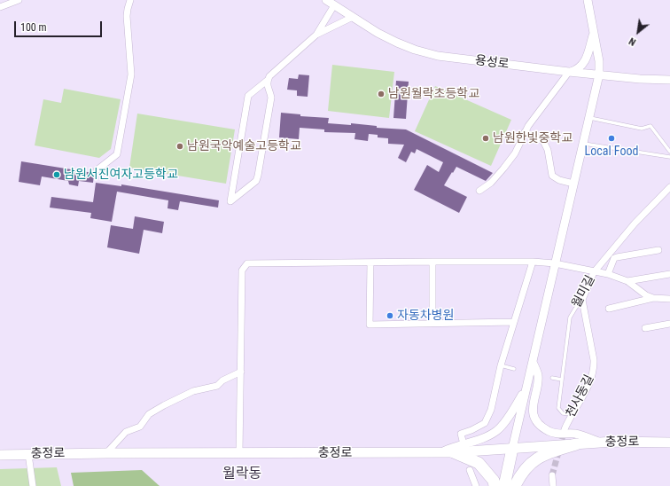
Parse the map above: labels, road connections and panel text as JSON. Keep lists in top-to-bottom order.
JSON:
{
  "streets": {
    "main road": ["충정로"],
    "street": ["용성로", "월미길", "천사동길"]
  },
  "crossings": [
    ["월미길", "천사동길"]
  ],
  "districts": ["월락동"],
  "places": [
    "남원월락초등학교",
    "남원한빛중학교",
    "Local Food",
    "남원국악예술고등학교",
    "남원서진여자고등학교",
    "자동차병원"
  ],
  "scale_bar": "100 m",
  "north": "bottom left"
}
